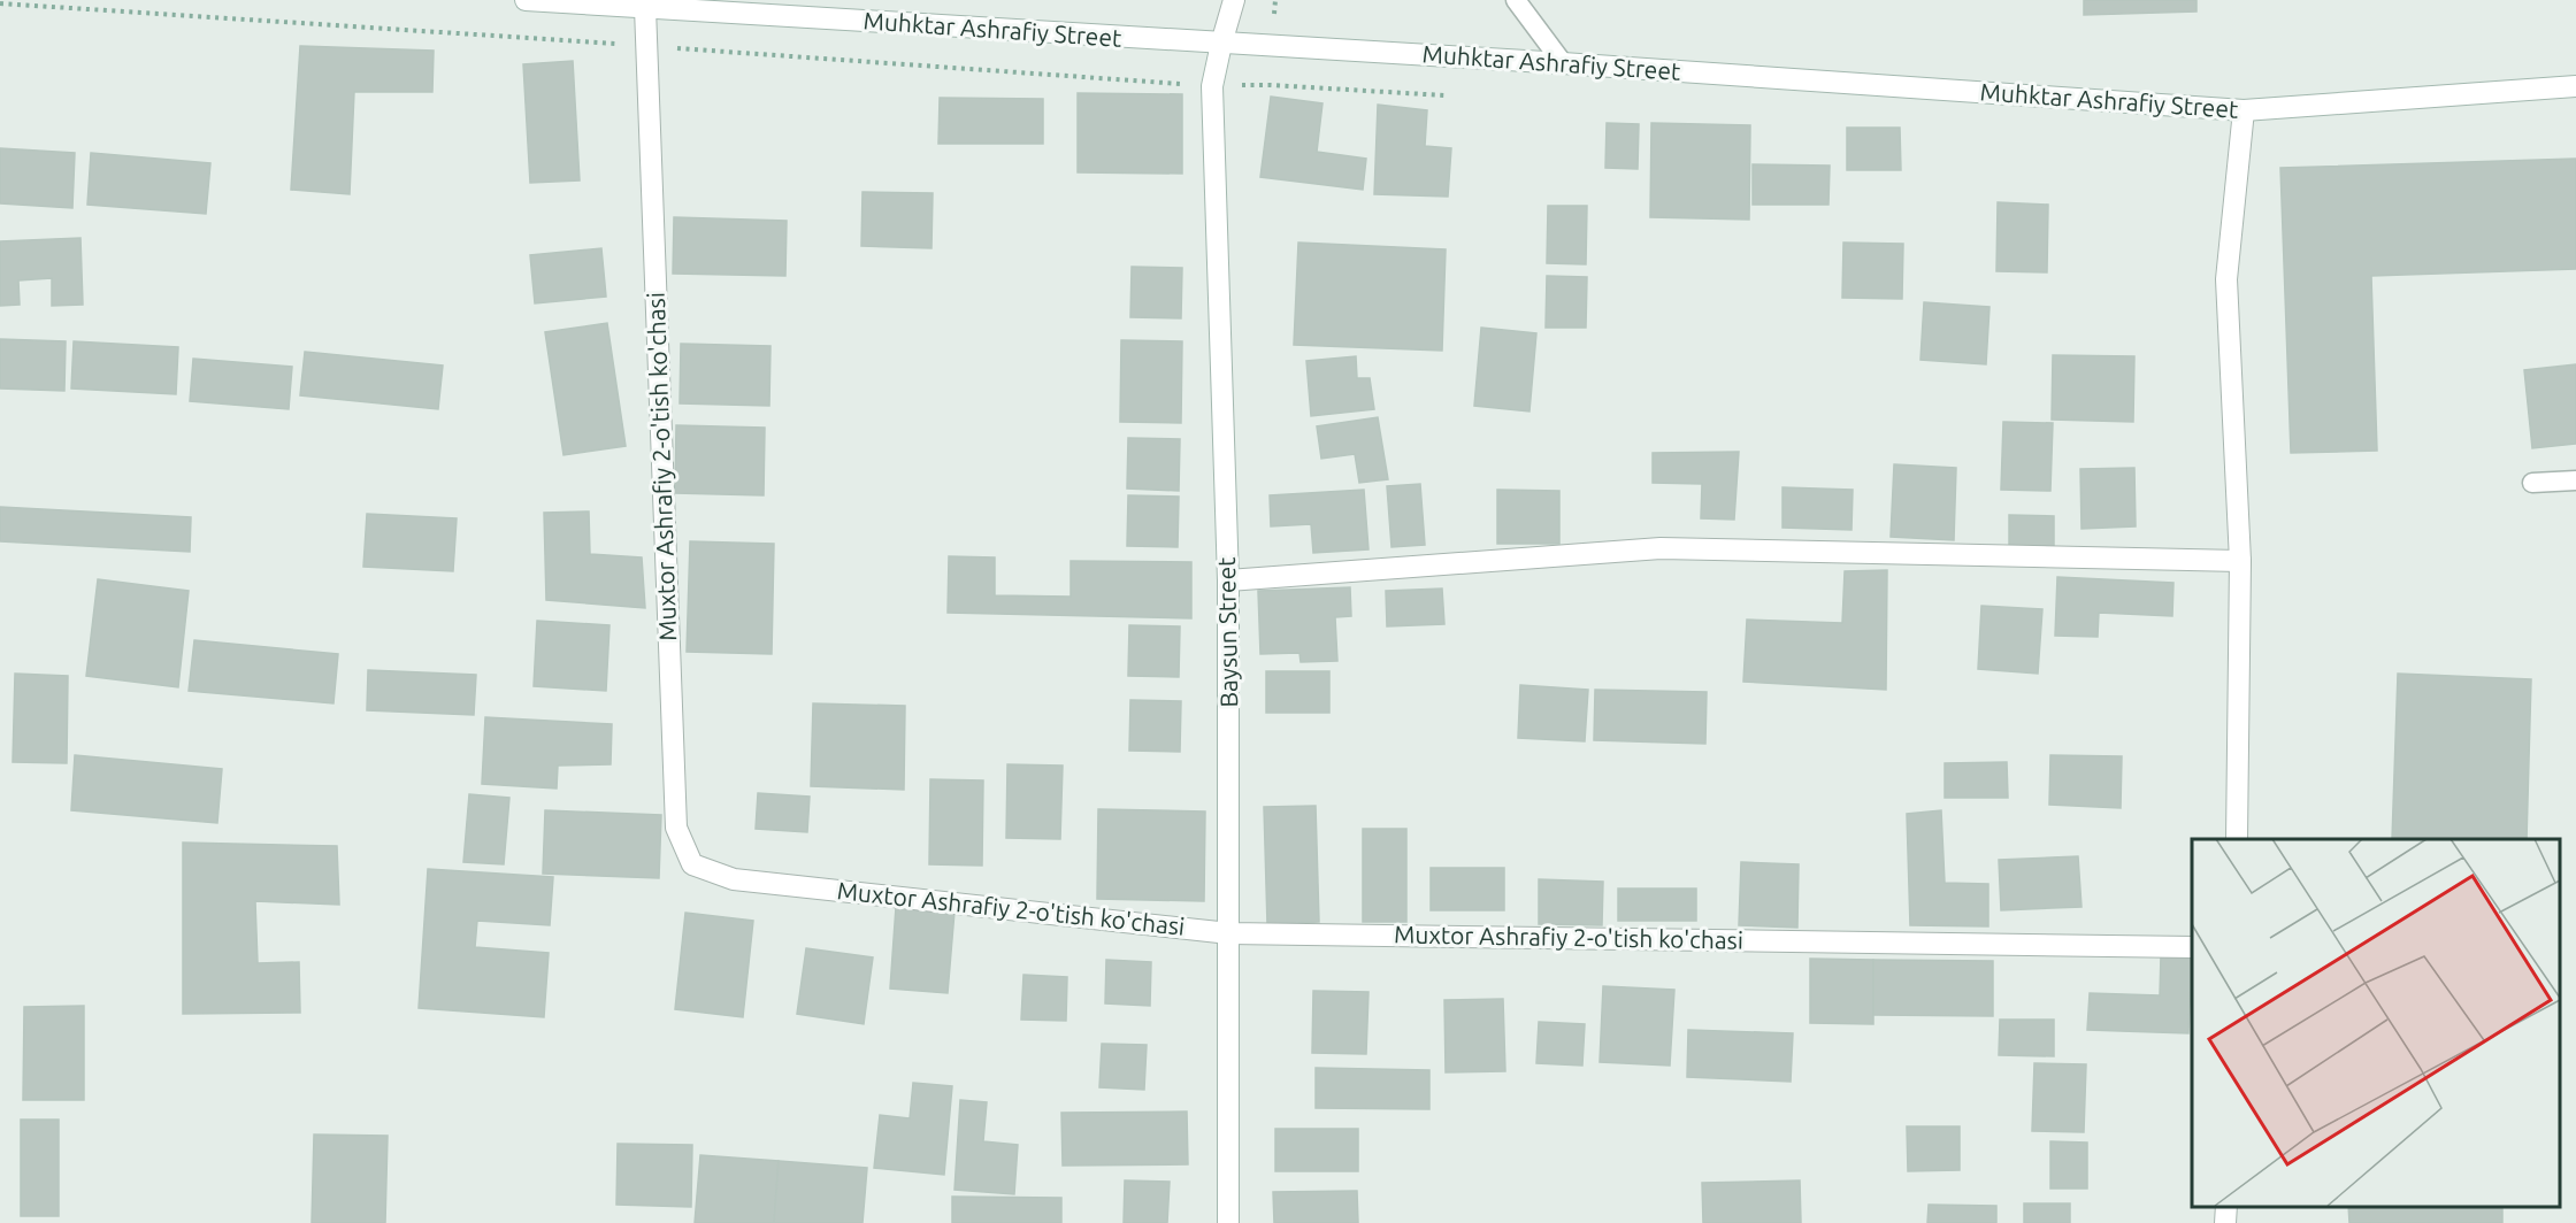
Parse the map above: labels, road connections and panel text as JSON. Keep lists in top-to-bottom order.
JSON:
{
  "streets": {
    "street": ["Muhktar Ashrafiy Street", "Muxtor Ashrafiy 2-o'tish ko'chasi", "Bаysun Street"]
  },
  "crossings": [
    ["Muhktar Ashrafiy Street", "Muxtor Ashrafiy 2-o'tish ko'chasi"],
    ["Muhktar Ashrafiy Street", "Bаysun Street"],
    ["Muxtor Ashrafiy 2-o'tish ko'chasi", "Bаysun Street"]
  ]
}
